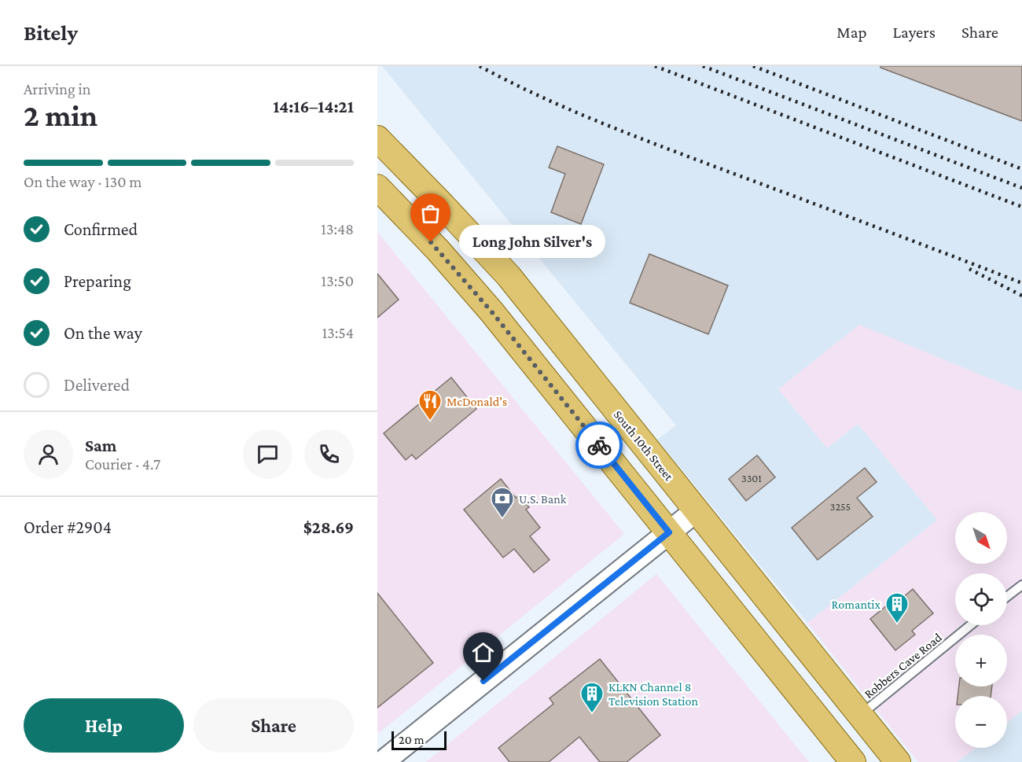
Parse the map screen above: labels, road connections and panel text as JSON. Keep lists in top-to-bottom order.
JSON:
{
  "streets": {
    "main road": ["South 10th Street"],
    "lane": ["Robbers Cave Road"]
  },
  "crossings": [
    ["South 10th Street", "Robbers Cave Road"]
  ],
  "places": {
    "other": ["Long John Silver's"],
    "restaurant": ["McDonald's"],
    "bank": ["U.S. Bank"],
    "building": ["Romantix", "KLKN Channel 8 Television Station"]
  },
  "house_numbers": ["3301", "3255"],
  "scale_bar": "20 m",
  "north": "bottom right",
  "page": {
    "header": "Bitely",
    "nav": ["Map", "Layers", "Share"],
    "heading": ["2 min", "Arriving in", "14:16–14:21"],
    "panel": [
      "Sam",
      "Courier · 4.7",
      "Order #2904",
      "$28.69"
    ],
    "bar": "On the way · 130 m",
    "list": [
      ["Confirmed", "13:48"],
      ["Preparing", "13:50"],
      ["On the way", "13:54"],
      "Delivered"
    ],
    "bubble": "Long John Silver's",
    "map_buttons": ["+", "−"],
    "buttons": ["Help", "Share"],
    "scale": "20 m"
  }
}
